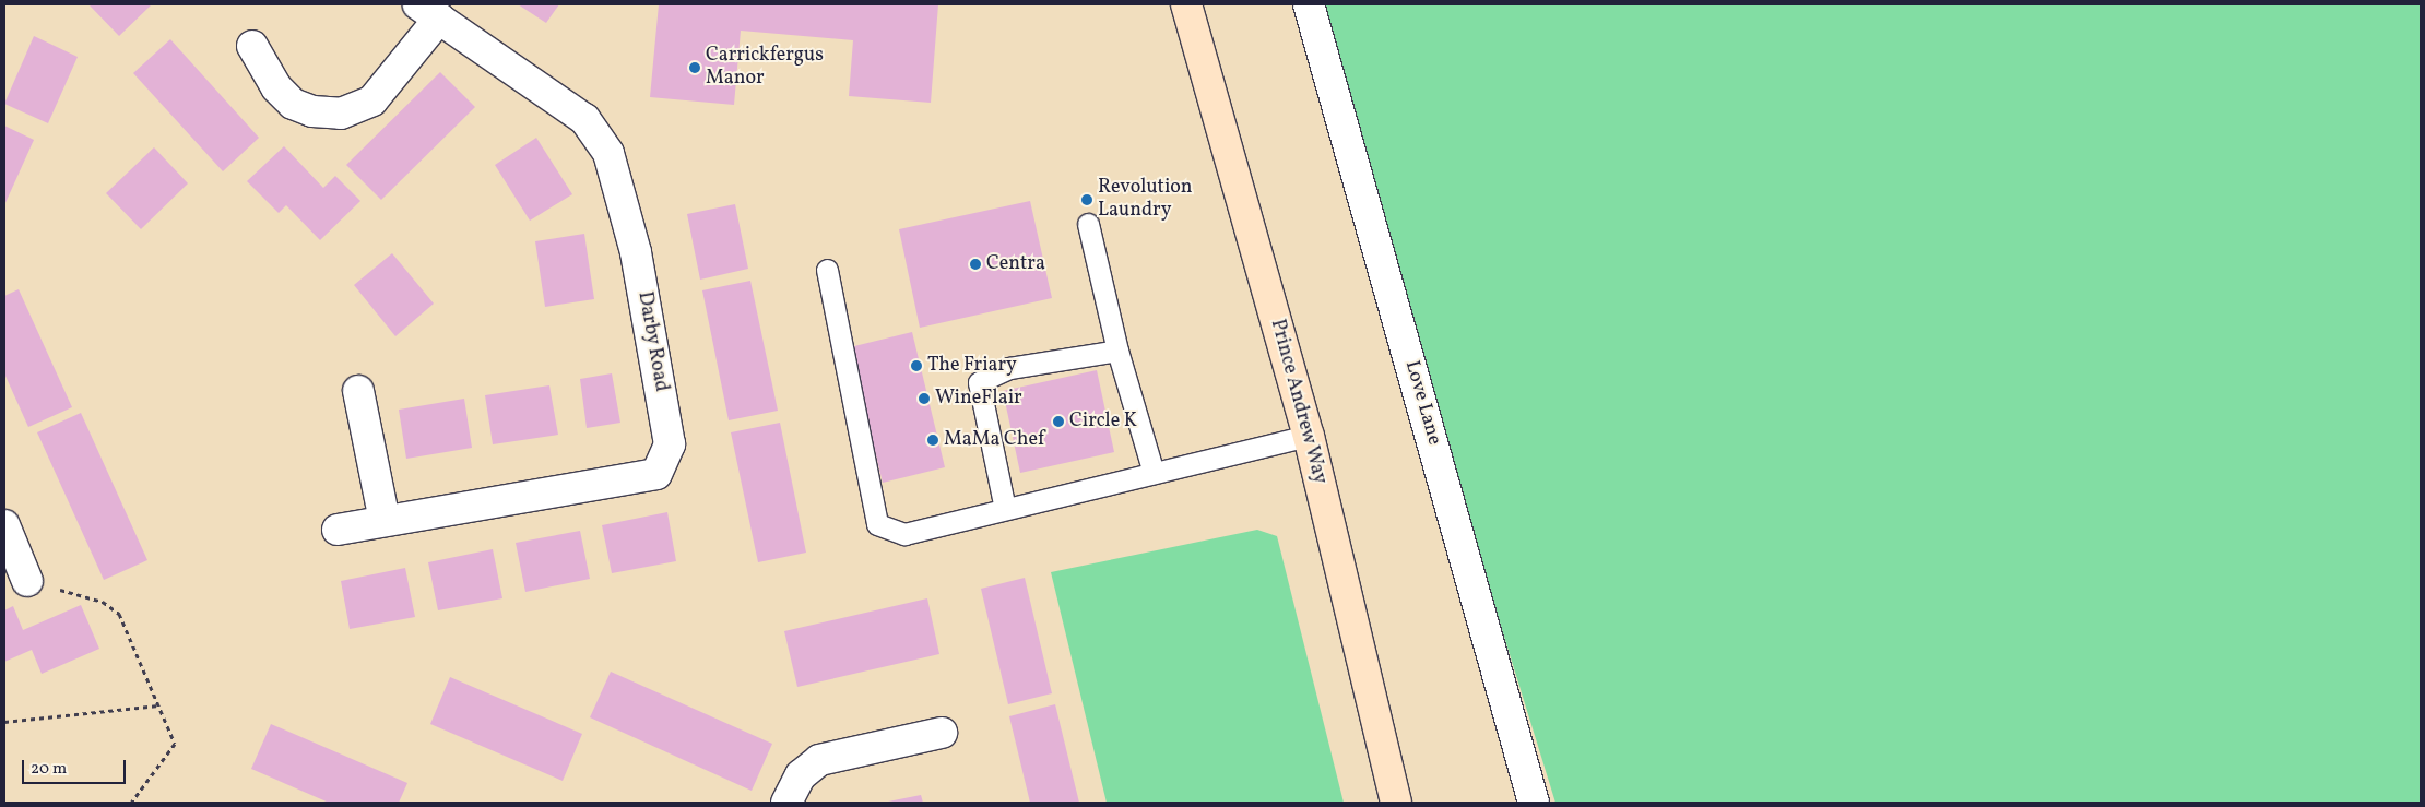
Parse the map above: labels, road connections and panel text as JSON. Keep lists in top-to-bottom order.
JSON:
{
  "streets": {
    "street": ["Darby Road", "Prince Andrew Way", "Love Lane"]
  },
  "places": [
    "Carrickfergus Manor",
    "Revolution Laundry",
    "Centra",
    "The Friary",
    "WineFlair",
    "Circle K",
    "MaMa Chef"
  ],
  "scale_bar": "20 m"
}
